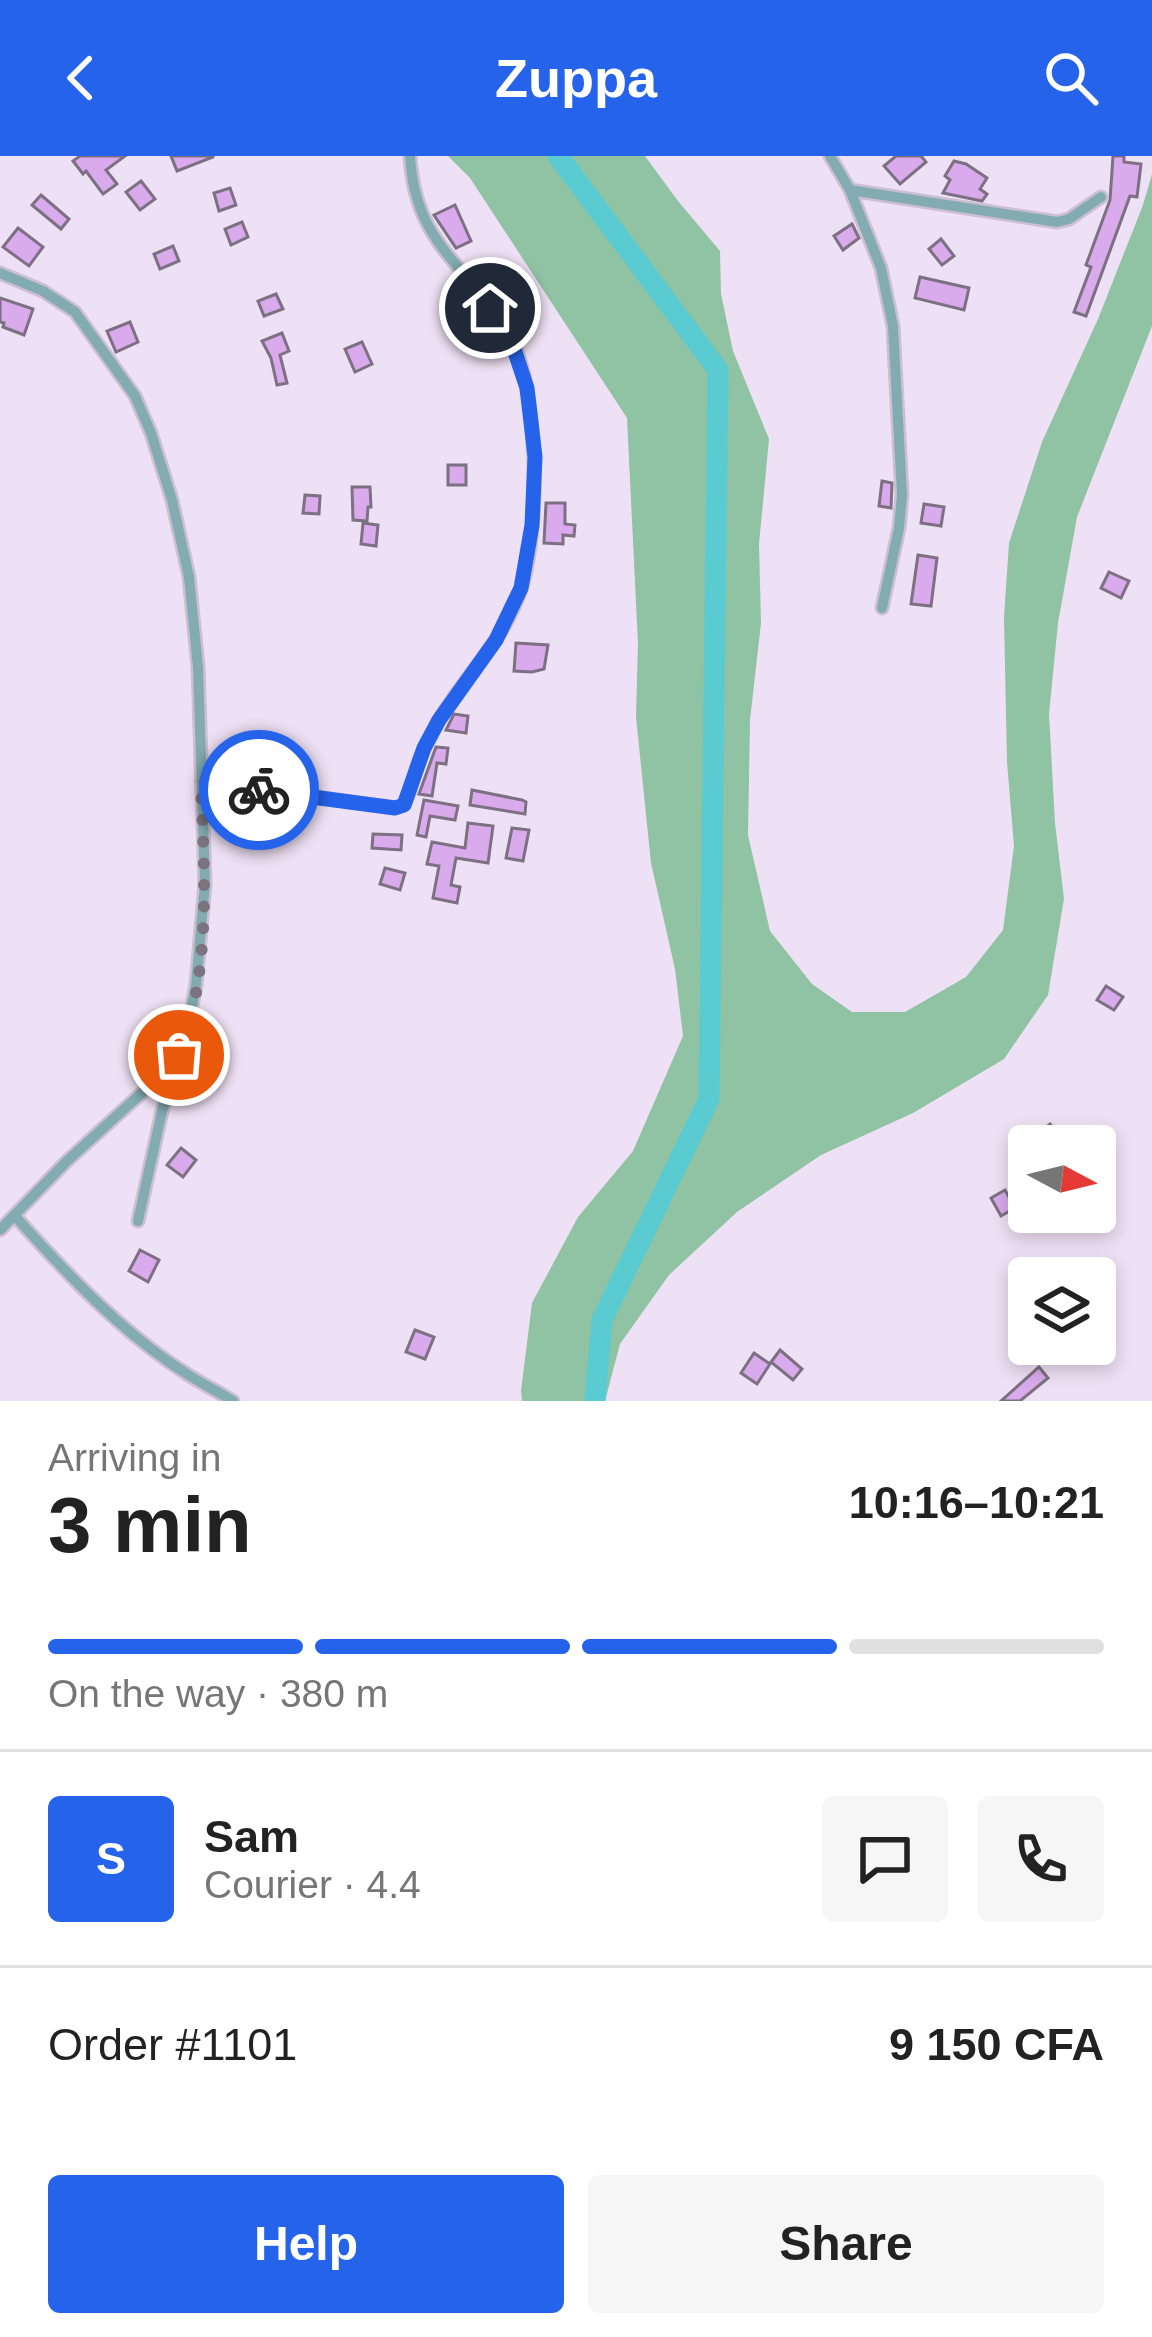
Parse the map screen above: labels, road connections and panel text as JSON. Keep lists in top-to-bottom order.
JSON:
{
  "north": "right",
  "page": {
    "header": "Zuppa",
    "heading": ["3 min", "Arriving in", "10:16–10:21"],
    "panel": [
      "Sam",
      "Courier · 4.4",
      "Order #1101",
      "9 150 CFA"
    ],
    "bar": "On the way · 380 m",
    "round": "S",
    "buttons": ["Help", "Share"]
  }
}
